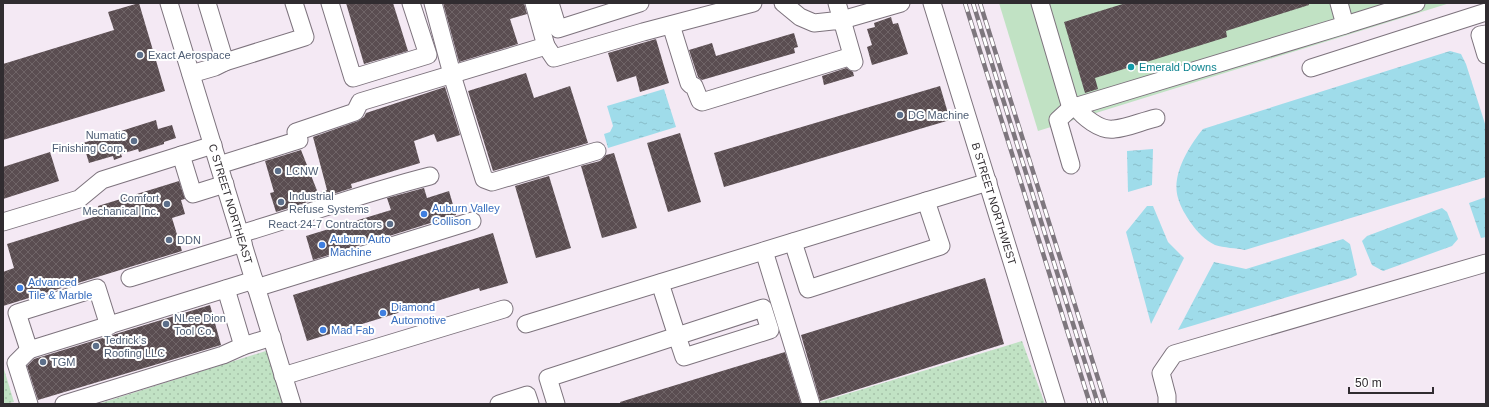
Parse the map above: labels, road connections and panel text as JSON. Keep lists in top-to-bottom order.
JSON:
{
  "streets": {
    "street": ["B STREET NORTHWEST", "C STREET NORTHEAST"]
  },
  "places": [
    "Exact Aerospace",
    "Emerald Downs",
    "DG Machine",
    "Numatic Finishing Corp.",
    "LCNW",
    "Industrial Refuse Systems",
    "Comfort Mechanical Inc.",
    "Auburn Valley Collison",
    "React 24-7 Contractors",
    "DDN",
    "Auburn Auto Machine",
    "Advanced Tile & Marble",
    "Diamond Automotive",
    "NLee Dion Tool Co.",
    "Mad Fab",
    "Tedrick's Roofing LLC",
    "TGM"
  ],
  "scale_bar": "50 m"
}
